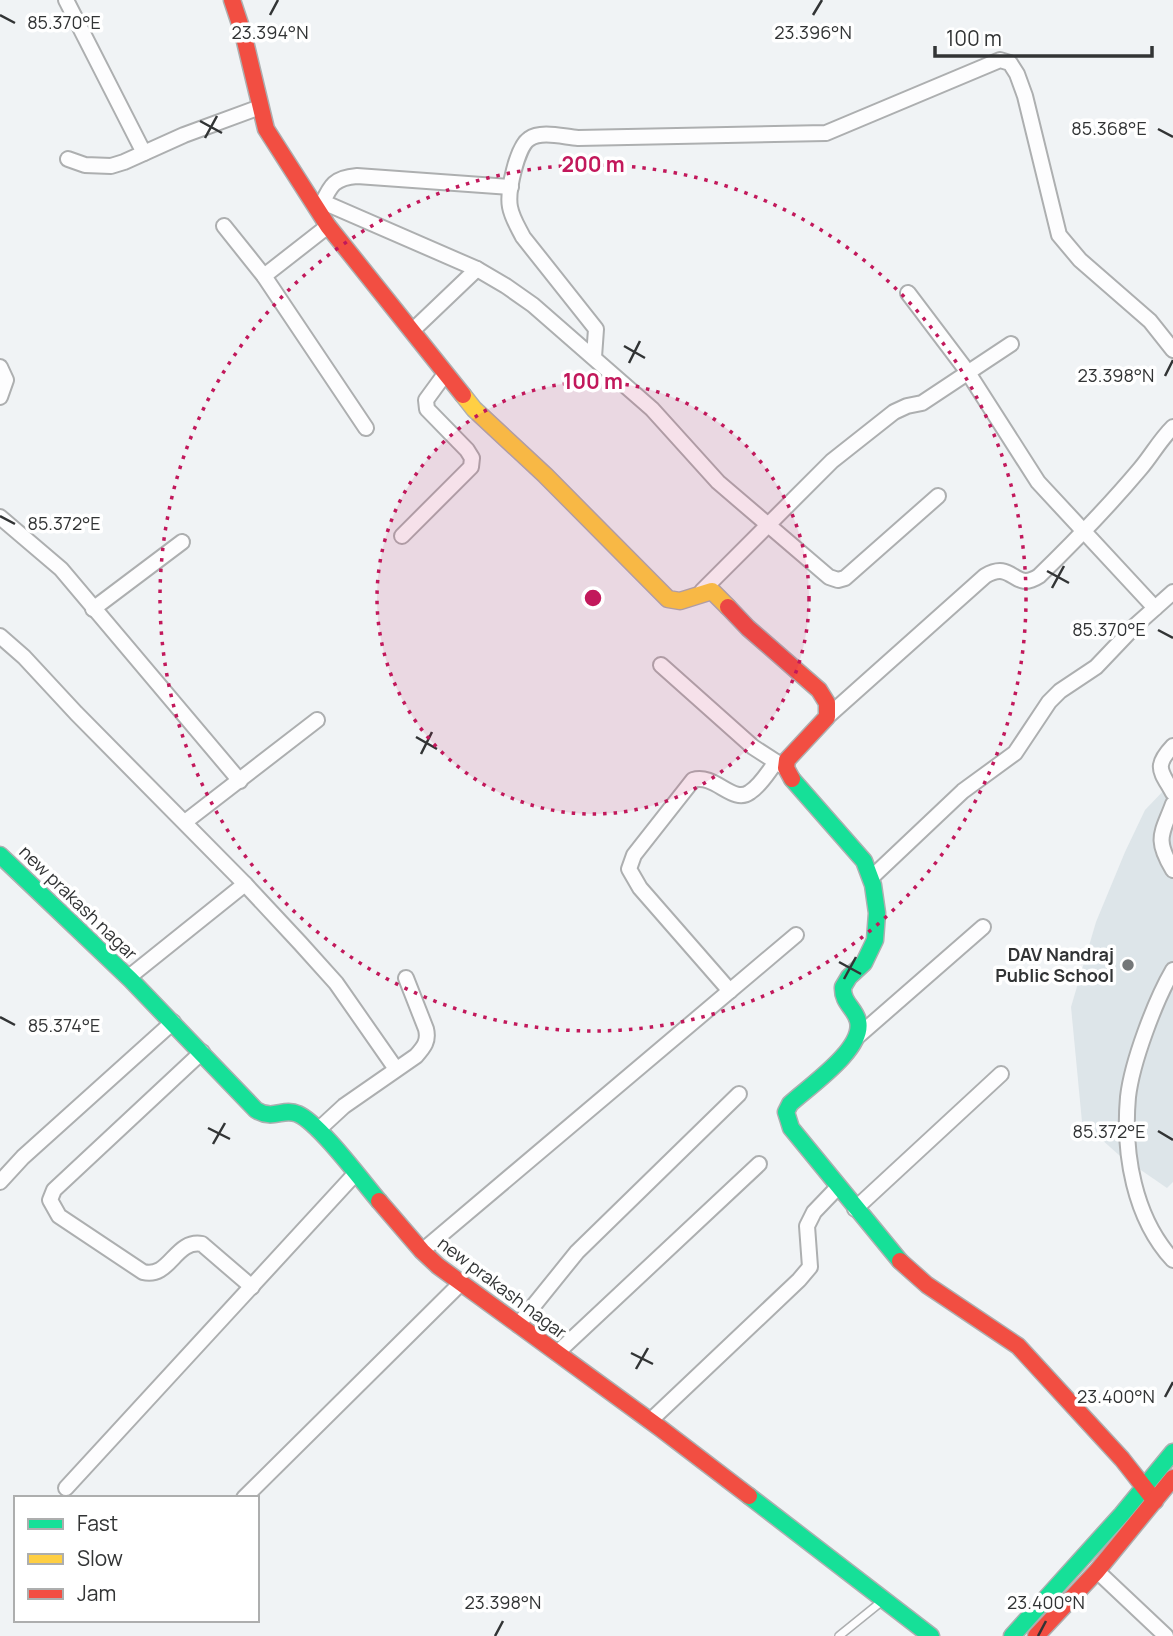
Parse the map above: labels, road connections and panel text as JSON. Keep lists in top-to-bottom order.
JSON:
{
  "streets": {
    "street": ["new prakash nagar"]
  },
  "places": ["DAV Nandraj Public School"],
  "legend": ["Fast", "Slow", "Jam"],
  "scale_bar": "100 m",
  "coordinates": [
    "85.370°E",
    "23.394°N",
    "23.396°N",
    "85.368°E",
    "23.398°N",
    "85.372°E",
    "85.374°E",
    "23.400°N"
  ],
  "rings": ["200 m", "100 m"]
}
